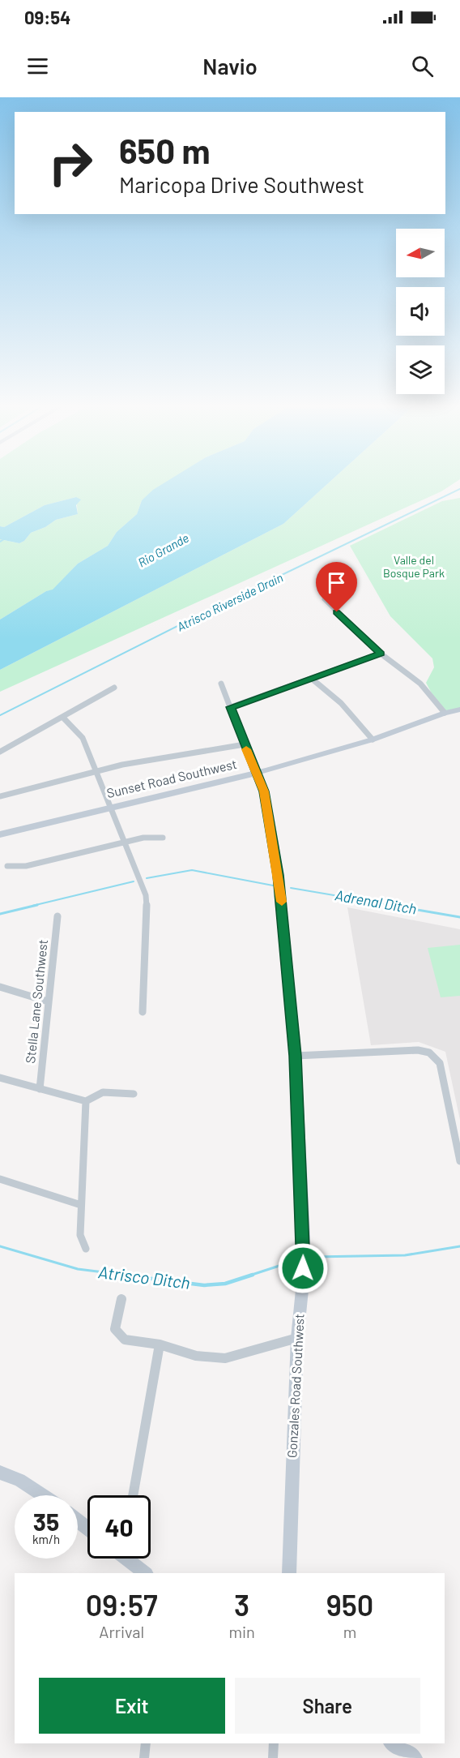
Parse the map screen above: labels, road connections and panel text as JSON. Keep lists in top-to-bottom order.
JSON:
{
  "streets": {
    "street": ["Sunset Road Southwest", "Stella Lane Southwest", "Gonzales Road Southwest"]
  },
  "crossings": [
    ["Sunset Road Southwest", "Gonzales Road Southwest"]
  ],
  "water": [
    "Rio Grande",
    "Atrisco Riverside Drain",
    "Adrenal Ditch",
    "Atrisco Ditch"
  ],
  "parks": ["Valle del Bosque Park"],
  "north": "left",
  "page": {
    "status": "09:54",
    "header": "Navio",
    "turn": ["650 m", "Maricopa Drive Southwest"],
    "speed": "35 km/h",
    "limit": "40",
    "eta": [
      "09:57",
      "Arrival",
      "3",
      "min",
      "950",
      "m"
    ],
    "buttons": ["Exit", "Share"]
  }
}
